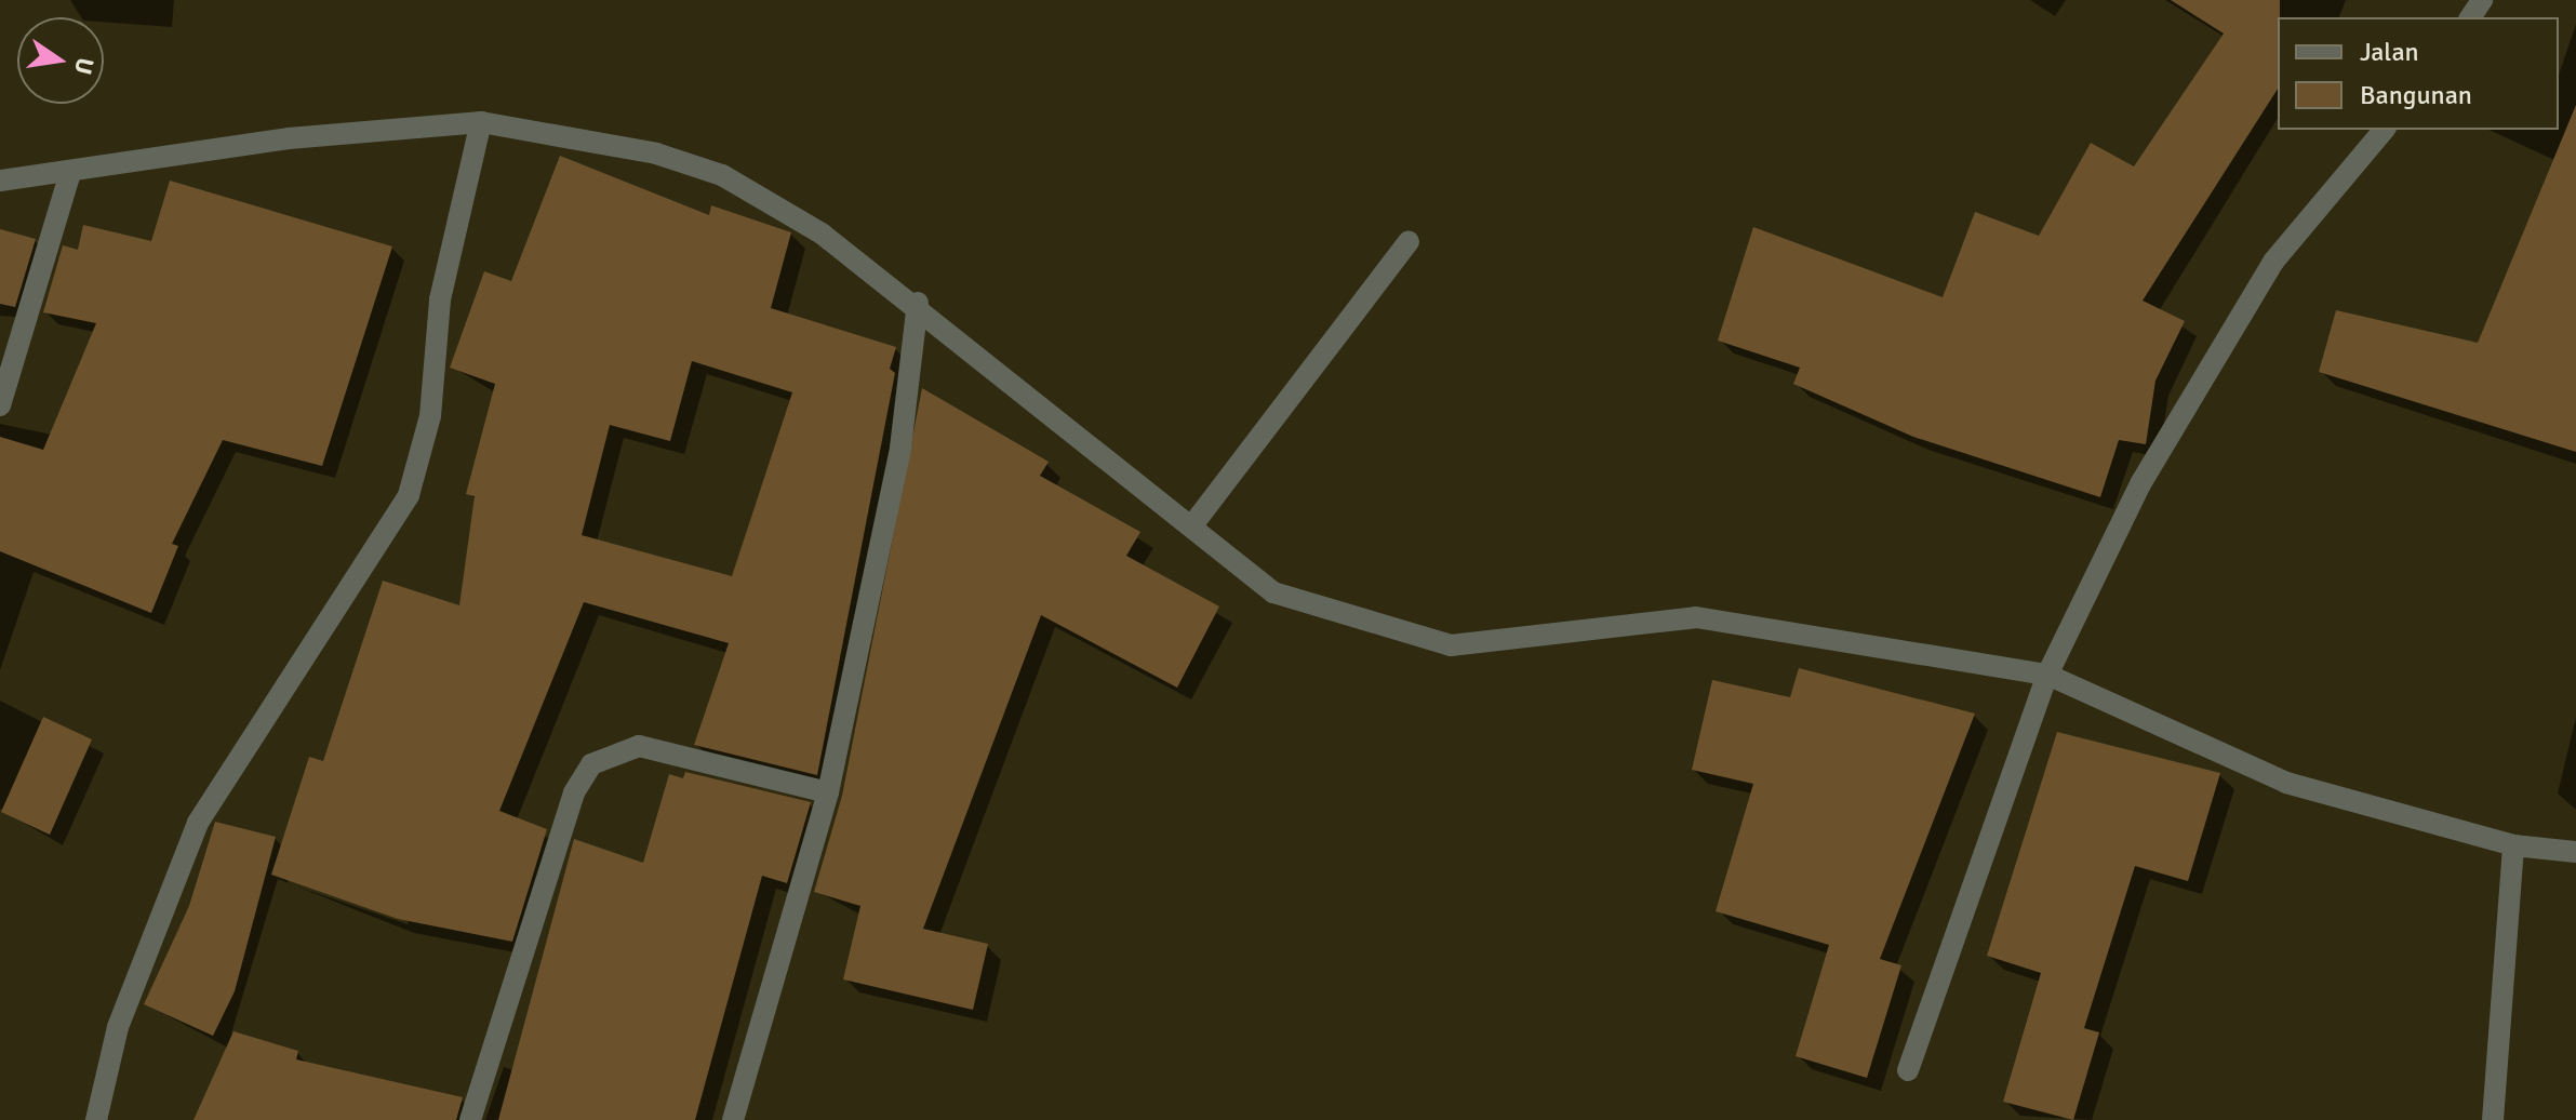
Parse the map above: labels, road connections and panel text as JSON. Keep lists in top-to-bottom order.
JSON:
{
  "legend": ["Jalan", "Bangunan"],
  "north": "right"
}
